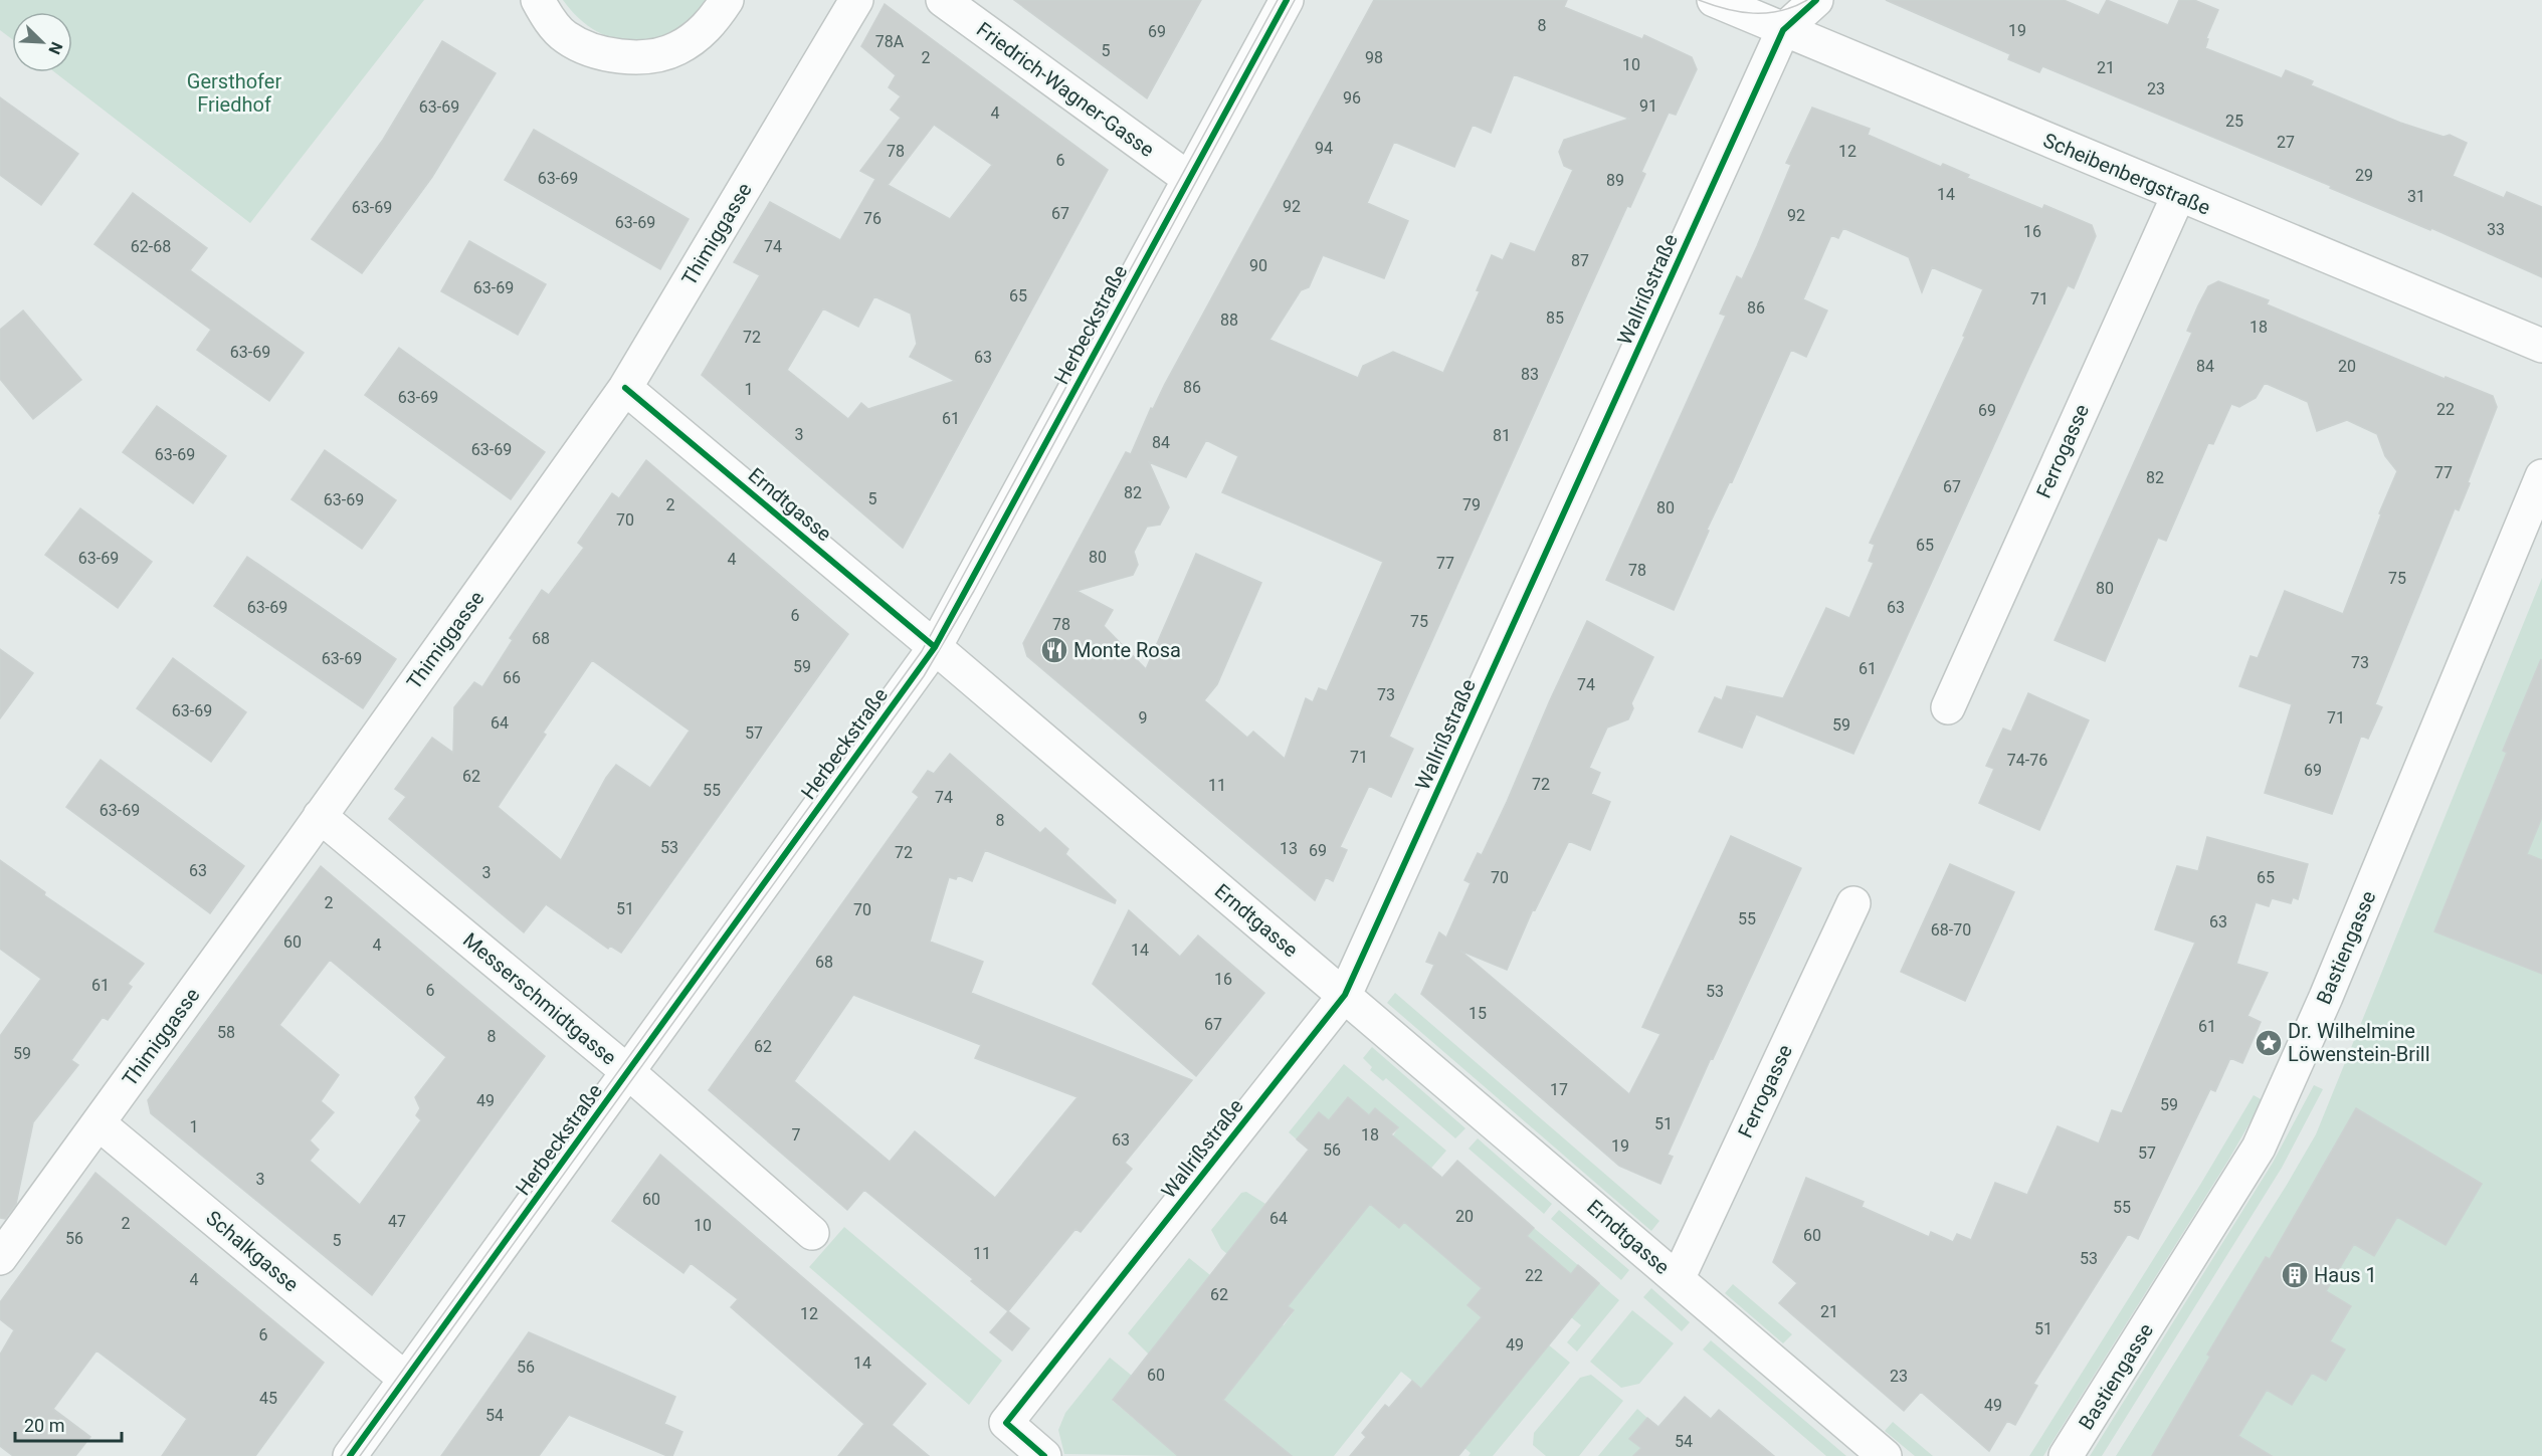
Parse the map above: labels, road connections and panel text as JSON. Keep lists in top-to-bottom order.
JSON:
{
  "streets": {
    "street": [
      "Friedrich-Wagner-Gasse",
      "Scheibenbergstraße",
      "Thimiggasse",
      "Wallrißstraße",
      "Herbeckstraße",
      "Ferrogasse",
      "Erndtgasse",
      "Bastiengasse",
      "Messerschmidtgasse",
      "Schalkgasse"
    ]
  },
  "crossings": [
    ["Friedrich-Wagner-Gasse", "Herbeckstraße"],
    ["Scheibenbergstraße", "Wallrißstraße"],
    ["Scheibenbergstraße", "Ferrogasse"],
    ["Thimiggasse", "Erndtgasse"],
    ["Thimiggasse", "Messerschmidtgasse"],
    ["Thimiggasse", "Schalkgasse"],
    ["Wallrißstraße", "Erndtgasse"],
    ["Herbeckstraße", "Erndtgasse"],
    ["Herbeckstraße", "Messerschmidtgasse"],
    ["Herbeckstraße", "Schalkgasse"],
    ["Ferrogasse", "Erndtgasse"]
  ],
  "parks": ["Gersthofer Friedhof"],
  "places": {
    "restaurant": ["Monte Rosa"],
    "place": ["Dr. Wilhelmine Löwenstein-Brill"],
    "building": ["Haus 1"]
  },
  "house_numbers": [
    "8",
    "19",
    "69",
    "78A",
    "5",
    "2",
    "98",
    "10",
    "21",
    "23",
    "96",
    "91",
    "63-69",
    "4",
    "25",
    "27",
    "94",
    "78",
    "12",
    "6",
    "29",
    "63-69",
    "89",
    "14",
    "31",
    "92",
    "63-69",
    "67",
    "92",
    "76",
    "63-69",
    "33",
    "16",
    "62-68",
    "74",
    "87",
    "90",
    "63-69",
    "65",
    "71",
    "86",
    "85",
    "88",
    "18",
    "72",
    "63-69",
    "63",
    "84",
    "20",
    "83",
    "86",
    "1",
    "63-69",
    "22",
    "69",
    "61",
    "3",
    "81",
    "84",
    "63-69",
    "63-69",
    "77",
    "82",
    "67",
    "82",
    "5",
    "63-69",
    "2",
    "79",
    "80",
    "70",
    "65",
    "80",
    "63-69",
    "4",
    "77",
    "78",
    "75",
    "80",
    "63-69",
    "63",
    "6",
    "75",
    "78",
    "68",
    "63-69",
    "73",
    "59",
    "61",
    "66",
    "74",
    "73",
    "63-69",
    "9",
    "71",
    "64",
    "59",
    "57",
    "71",
    "74-76",
    "69",
    "62",
    "72",
    "11",
    "55",
    "74",
    "63-69",
    "8",
    "53",
    "13",
    "69",
    "72",
    "63",
    "3",
    "70",
    "65",
    "2",
    "51",
    "70",
    "55",
    "63",
    "68-70",
    "60",
    "4",
    "14",
    "68",
    "16",
    "61",
    "6",
    "53",
    "15",
    "67",
    "61",
    "58",
    "8",
    "62",
    "59",
    "17",
    "49",
    "59",
    "51",
    "1",
    "7",
    "18",
    "63",
    "19",
    "56",
    "57",
    "3",
    "60",
    "55",
    "20",
    "64",
    "47",
    "2",
    "10",
    "60",
    "56",
    "5",
    "11",
    "53",
    "22",
    "4",
    "62",
    "21",
    "12",
    "51",
    "6",
    "49",
    "14",
    "56",
    "60",
    "23",
    "45",
    "49",
    "54",
    "54"
  ],
  "scale_bar": "20 m",
  "north": "bottom right"
}
